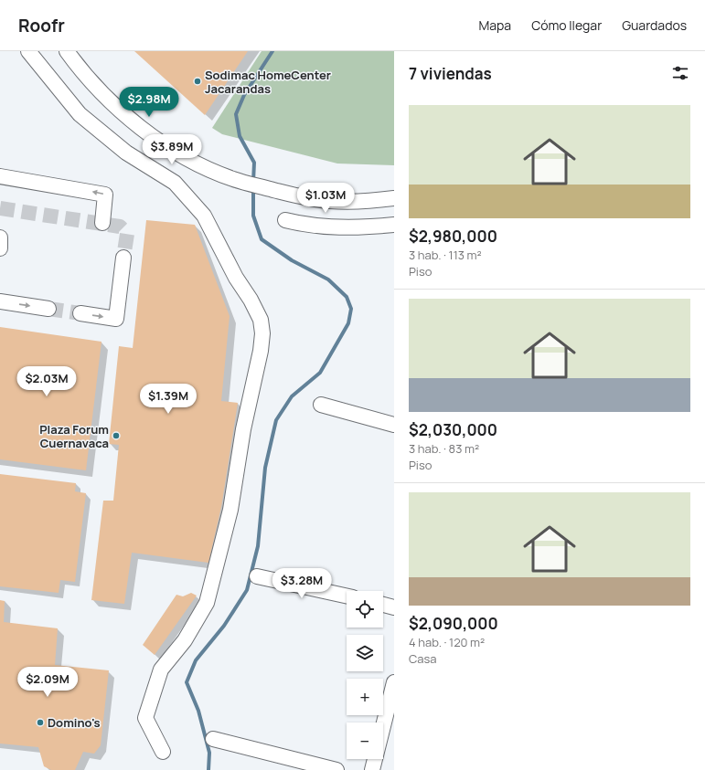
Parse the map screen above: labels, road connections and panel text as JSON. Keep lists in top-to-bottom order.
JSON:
{
  "places": ["Sodimac HomeCenter Jacarandas", "Plaza Forum Cuernavaca", "Domino's"],
  "page": {
    "header": "Roofr",
    "nav": ["Mapa", "Cómo llegar", "Guardados"],
    "heading": "7 viviendas",
    "price": [
      "$2.98M",
      "$3.89M",
      "$1.03M",
      "$2.03M",
      "$1.39M",
      "$3.28M",
      "$2.09M"
    ],
    "list": [
      {
        "name": "$2,980,000",
        "note": "3 hab. · 113 m² · Piso"
      },
      {
        "name": "$2,030,000",
        "note": "3 hab. · 83 m² · Piso"
      },
      {
        "name": "$2,090,000",
        "note": "4 hab. · 120 m² · Casa"
      }
    ],
    "map_buttons": ["+", "−"]
  }
}
